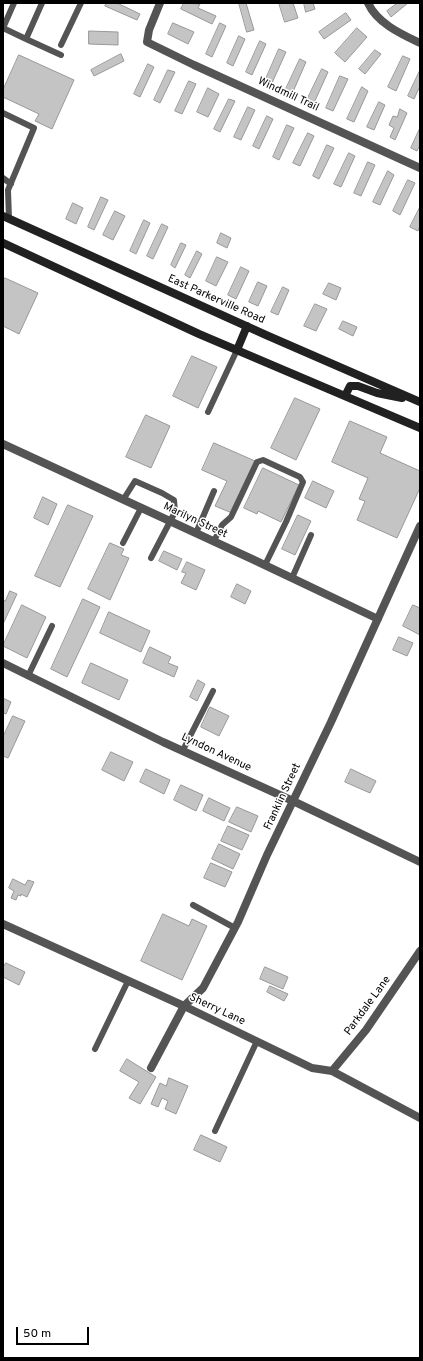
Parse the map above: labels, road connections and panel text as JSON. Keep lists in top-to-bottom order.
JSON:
{
  "streets": {
    "main road": ["East Parkerville Road"],
    "street": [
      "Windmill Trail",
      "Marilyn Street",
      "Lyndon Avenue",
      "Franklin Street",
      "Parkdale Lane",
      "Sherry Lane"
    ]
  },
  "crossings": [
    ["Marilyn Street", "Franklin Street"],
    ["Lyndon Avenue", "Franklin Street"],
    ["Franklin Street", "Sherry Lane"],
    ["Parkdale Lane", "Sherry Lane"]
  ],
  "scale_bar": "50 m"
}
